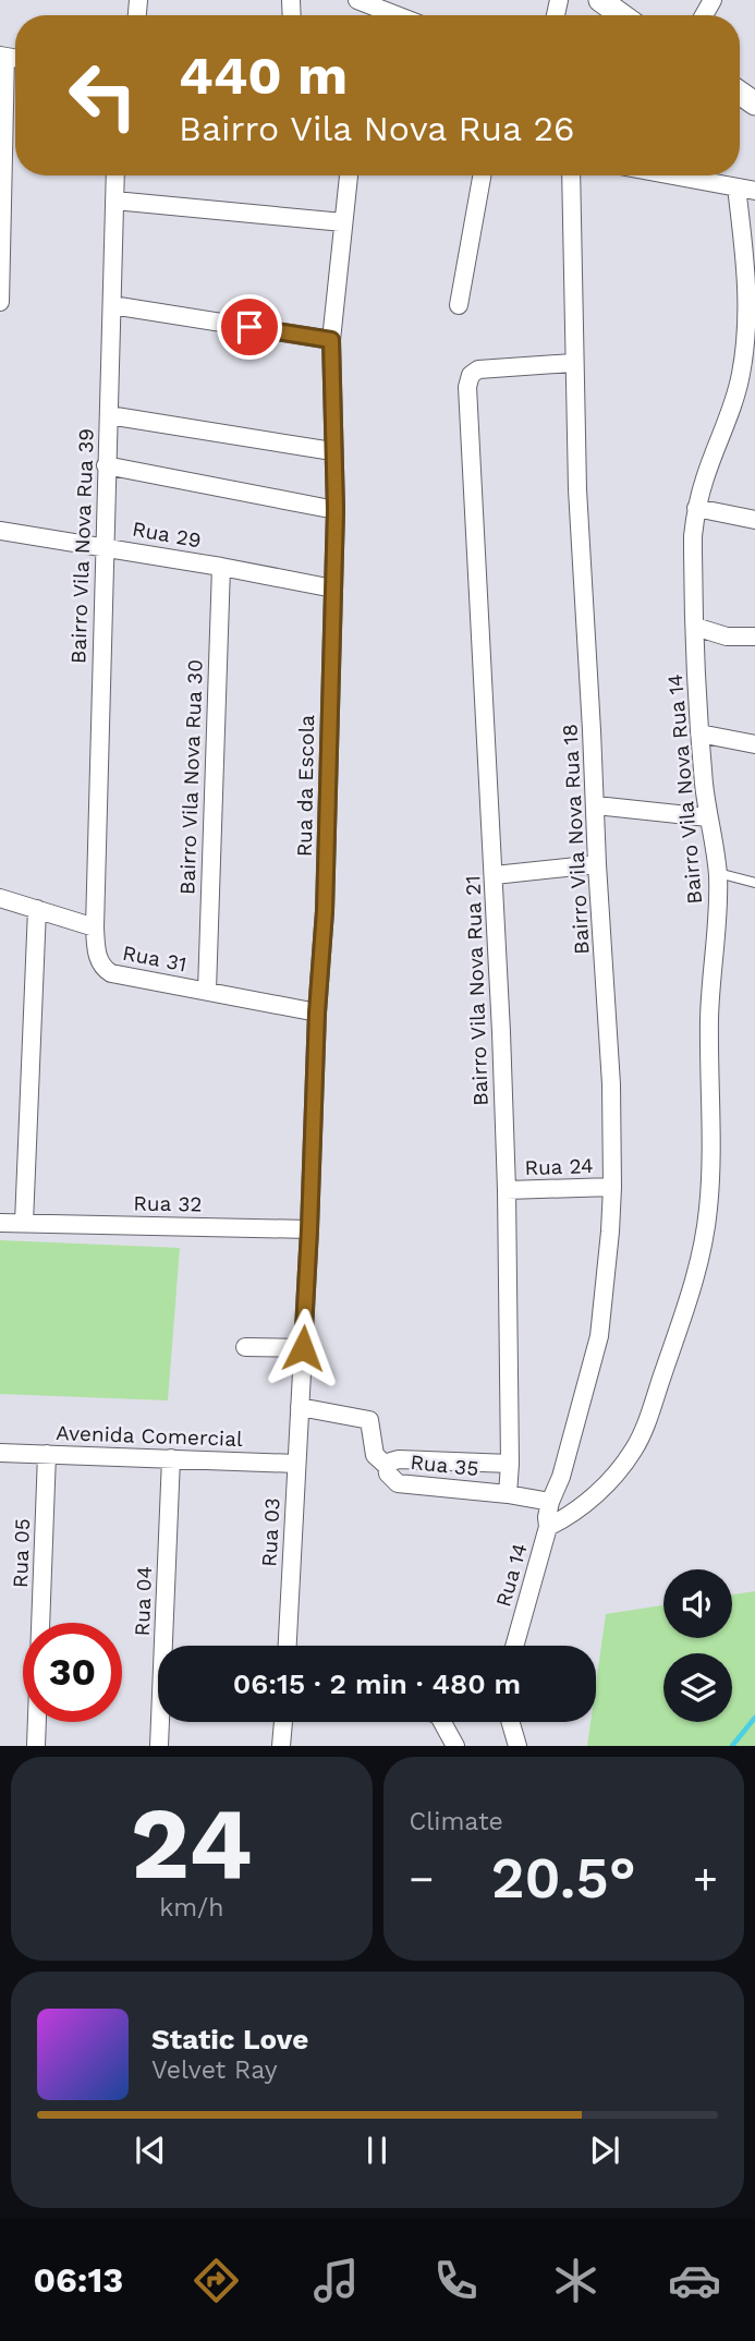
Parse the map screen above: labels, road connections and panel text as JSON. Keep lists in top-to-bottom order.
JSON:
{
  "streets": {
    "street": [
      "Rua 29",
      "Bairro Vila Nova Rua 39",
      "Bairro Vila Nova Rua 30",
      "Rua da Escola",
      "Bairro Vila Nova Rua 14",
      "Bairro Vila Nova Rua 18",
      "Rua 31",
      "Bairro Vila Nova Rua 21",
      "Rua 24",
      "Rua 32",
      "Avenida Comercial",
      "Rua 35",
      "Rua 03",
      "Rua 05",
      "Rua 14",
      "Rua 04"
    ]
  },
  "crossings": [
    ["Rua 29", "Bairro Vila Nova Rua 39"],
    ["Rua 29", "Bairro Vila Nova Rua 30"],
    ["Rua 29", "Rua da Escola"],
    ["Bairro Vila Nova Rua 39", "Rua 31"],
    ["Bairro Vila Nova Rua 30", "Rua 31"],
    ["Rua da Escola", "Rua 31"],
    ["Rua da Escola", "Rua 32"],
    ["Rua da Escola", "Rua 35"],
    ["Rua da Escola", "Rua 03"],
    ["Bairro Vila Nova Rua 14", "Rua 14"],
    ["Bairro Vila Nova Rua 18", "Bairro Vila Nova Rua 21"],
    ["Bairro Vila Nova Rua 18", "Rua 24"],
    ["Bairro Vila Nova Rua 18", "Rua 14"],
    ["Bairro Vila Nova Rua 21", "Rua 24"],
    ["Bairro Vila Nova Rua 21", "Rua 35"],
    ["Avenida Comercial", "Rua 03"],
    ["Avenida Comercial", "Rua 05"],
    ["Avenida Comercial", "Rua 04"],
    ["Rua 35", "Rua 03"]
  ],
  "page": {
    "turn": ["440 m", "Bairro Vila Nova Rua 26"],
    "limit": "30",
    "trip": "06:15 · 2 min · 480 m",
    "tile": [
      ["24", "km/h"],
      "Climate"
    ],
    "heat": ["−", "20.5°", "+"],
    "song": ["Static Love", "Velvet Ray"],
    "tabs": "06:13"
  }
}
